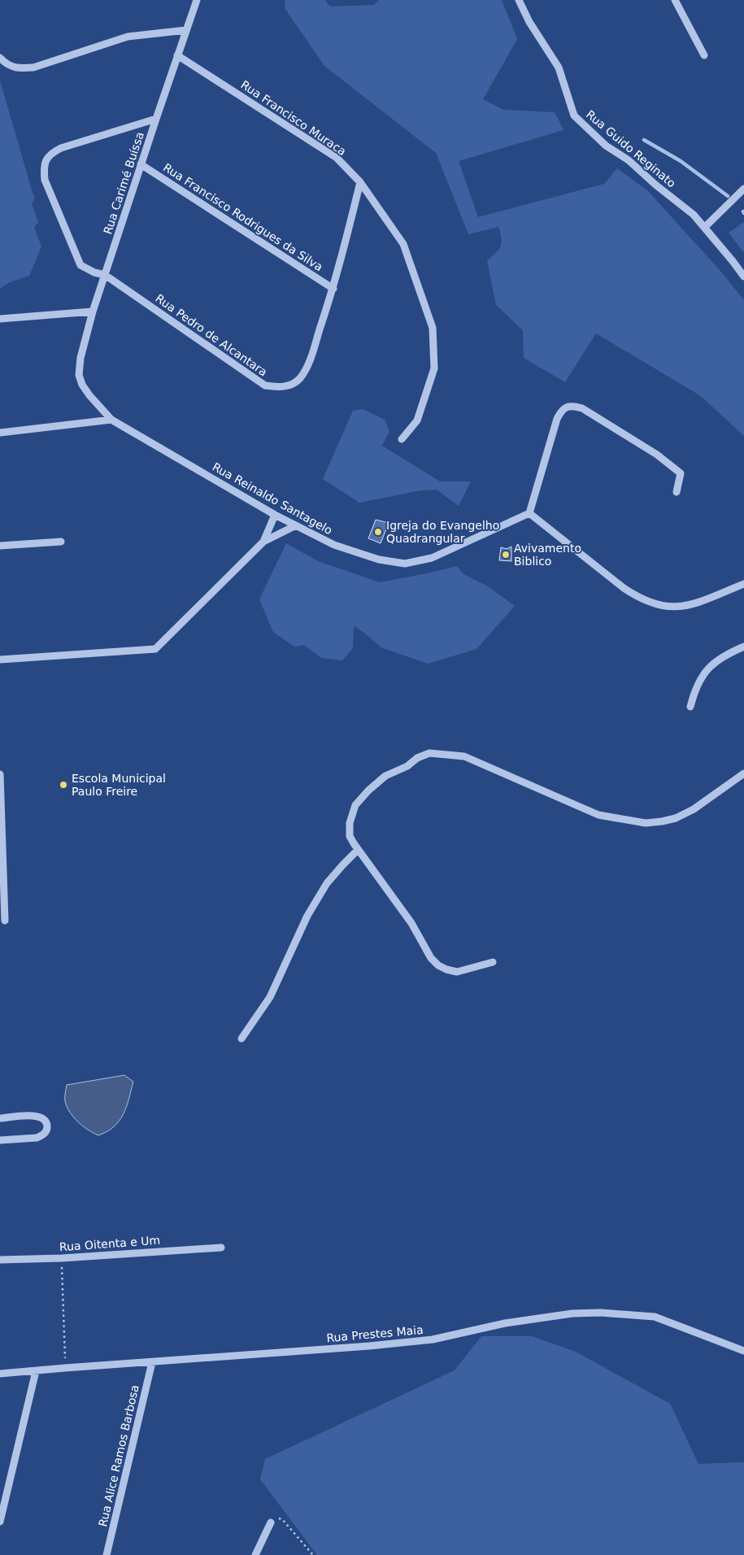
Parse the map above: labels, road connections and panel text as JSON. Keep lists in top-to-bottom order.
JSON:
{
  "streets": {
    "street": [
      "Rua Francisco Muraca",
      "Rua Guido Reginato",
      "Rua Carimé Buíssa",
      "Rua Francisco Rodrigues da Silva",
      "Rua Pedro de Alcantara",
      "Rua Reinaldo Santagelo",
      "Rua Oitenta e Um",
      "Rua Prestes Maia",
      "Rua Alice Ramos Barbosa"
    ]
  },
  "crossings": [
    ["Rua Francisco Muraca", "Rua Carimé Buíssa"],
    ["Rua Francisco Muraca", "Rua Pedro de Alcantara"],
    ["Rua Carimé Buíssa", "Rua Francisco Rodrigues da Silva"],
    ["Rua Carimé Buíssa", "Rua Pedro de Alcantara"],
    ["Rua Carimé Buíssa", "Rua Reinaldo Santagelo"],
    ["Rua Francisco Rodrigues da Silva", "Rua Pedro de Alcantara"],
    ["Rua Prestes Maia", "Rua Alice Ramos Barbosa"]
  ],
  "places": ["Igreja do Evangelho Quadrangular", "Avivamento Biblico", "Escola Municipal Paulo Freire"]
}
